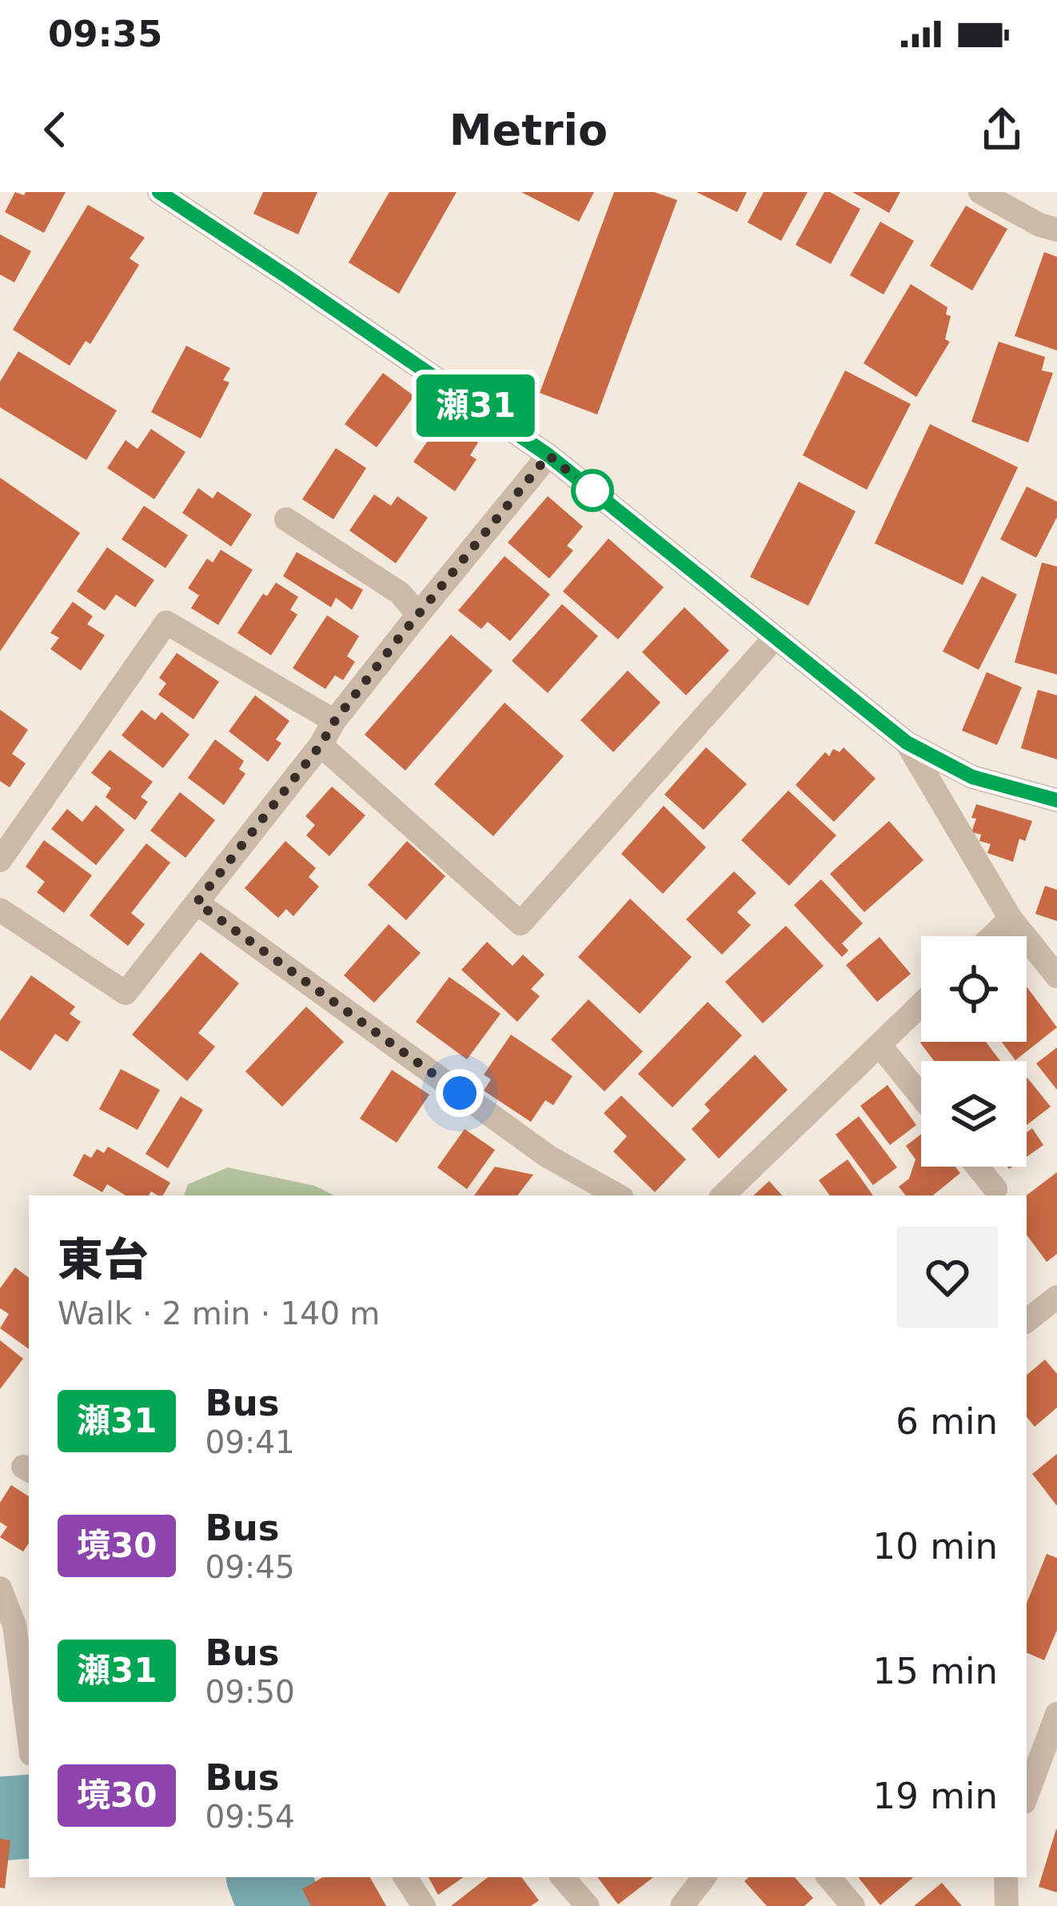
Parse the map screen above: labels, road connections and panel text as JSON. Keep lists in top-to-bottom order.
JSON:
{
  "lines": ["bus line 瀬31"],
  "page": {
    "status": "09:35",
    "header": "Metrio",
    "on_map": "瀬31",
    "heading": ["東台", "Walk · 2 min · 140 m"],
    "list": [
      {
        "mark": "瀬31",
        "name": "Bus",
        "note": "09:41",
        "value": "6 min"
      },
      {
        "mark": "境30",
        "name": "Bus",
        "note": "09:45",
        "value": "10 min"
      },
      {
        "mark": "瀬31",
        "name": "Bus",
        "note": "09:50",
        "value": "15 min"
      },
      {
        "mark": "境30",
        "name": "Bus",
        "note": "09:54",
        "value": "19 min"
      }
    ]
  }
}
